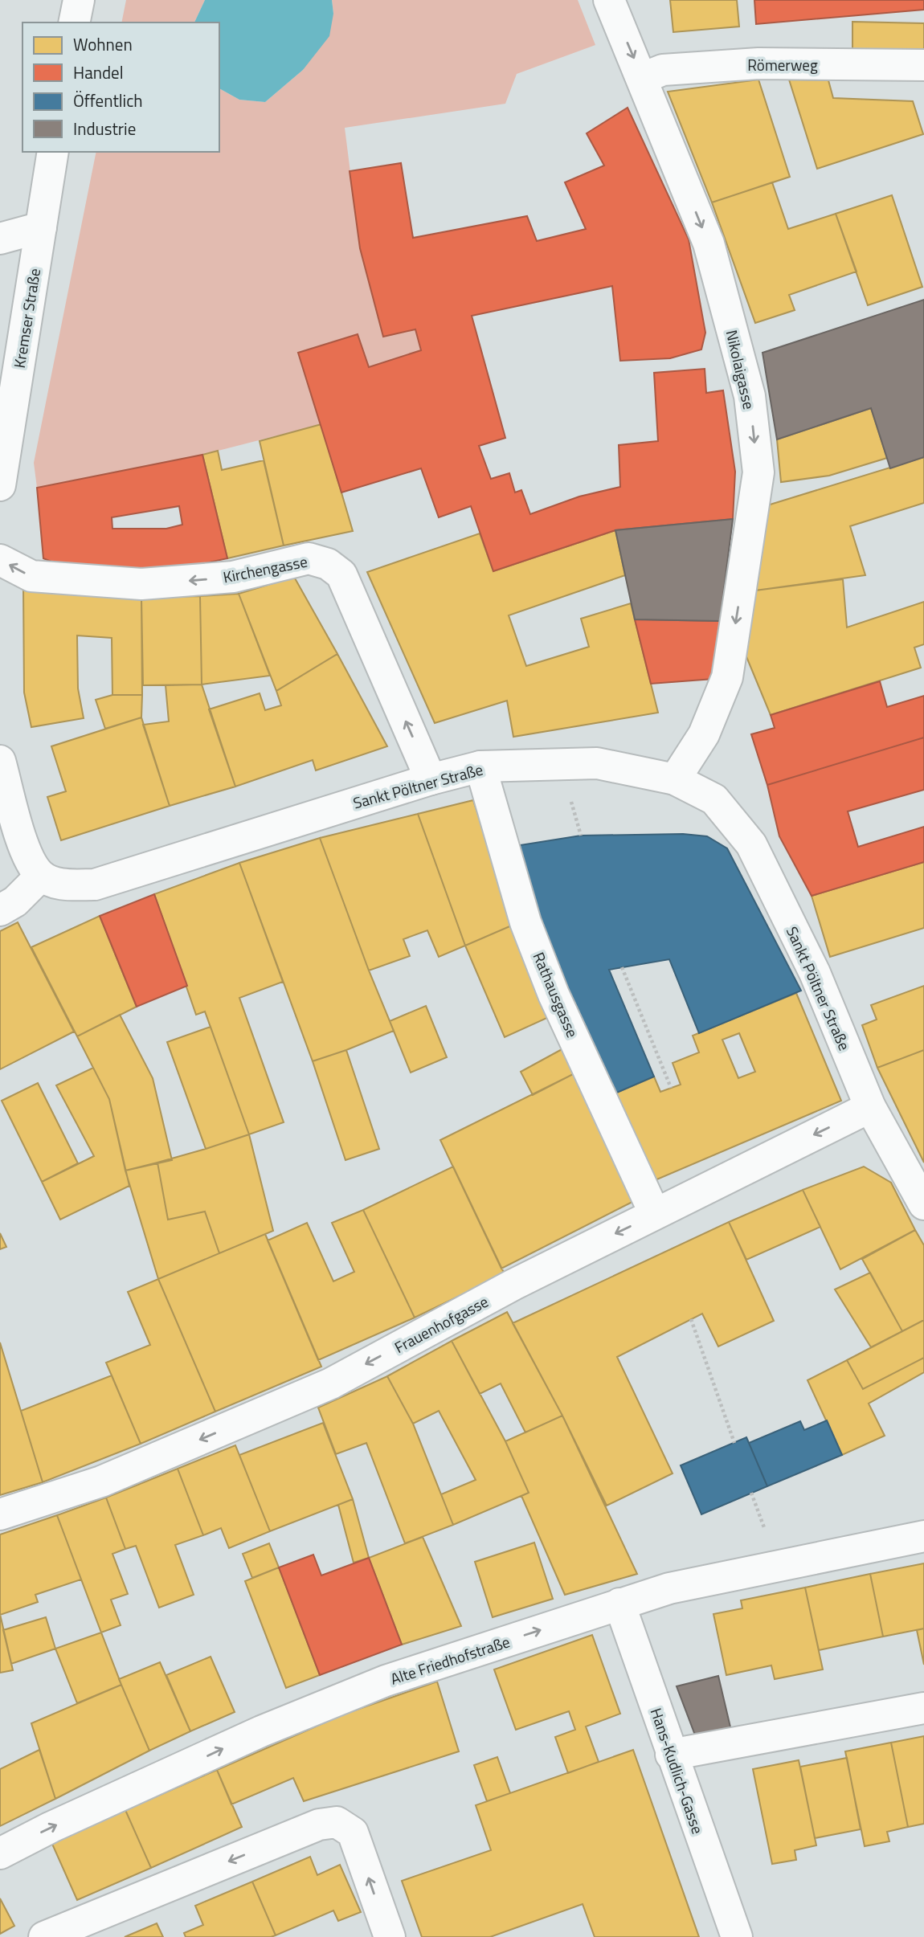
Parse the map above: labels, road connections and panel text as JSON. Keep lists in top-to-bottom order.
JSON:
{
  "streets": {
    "street": [
      "Römerweg",
      "Kremser Straße",
      "Nikolaigasse",
      "Kirchengasse",
      "Sankt Pöltner Straße",
      "Rathausgasse",
      "Frauenhofgasse",
      "Alte Friedhofstraße",
      "Hans-Kudlich-Gasse"
    ]
  },
  "crossings": [
    ["Römerweg", "Nikolaigasse"],
    ["Nikolaigasse", "Sankt Pöltner Straße"],
    ["Kirchengasse", "Sankt Pöltner Straße"],
    ["Sankt Pöltner Straße", "Rathausgasse"],
    ["Sankt Pöltner Straße", "Frauenhofgasse"],
    ["Rathausgasse", "Frauenhofgasse"],
    ["Alte Friedhofstraße", "Hans-Kudlich-Gasse"]
  ],
  "one_way": [
    "Nikolaigasse",
    "Kirchengasse",
    "Frauenhofgasse",
    "Alte Friedhofstraße"
  ],
  "legend": [
    "Wohnen",
    "Handel",
    "Öffentlich",
    "Industrie"
  ]
}
